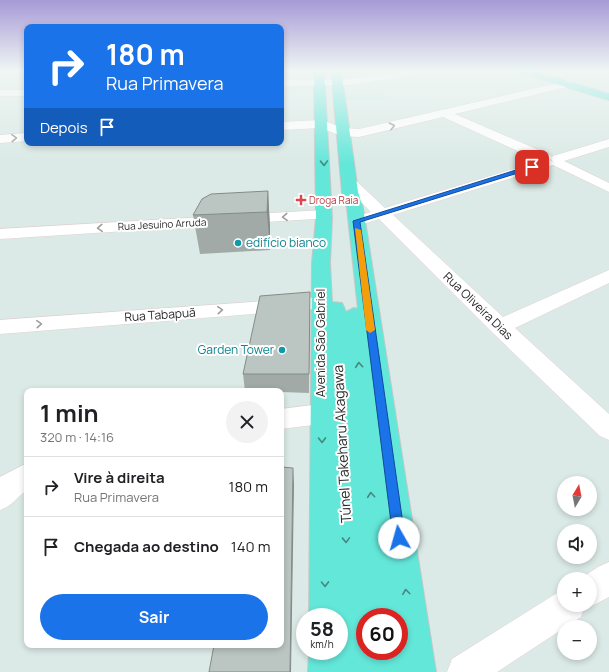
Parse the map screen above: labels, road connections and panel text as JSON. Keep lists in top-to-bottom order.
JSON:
{
  "streets": {
    "main road": ["Avenida São Gabriel", "Túnel Takeharu Akagawa"],
    "street": ["Rua Jesuíno Arruda", "Rua Oliveira Dias", "Rua Tabapuã"]
  },
  "crossings": [
    ["Rua Jesuíno Arruda", "Avenida São Gabriel"],
    ["Rua Jesuíno Arruda", "Túnel Takeharu Akagawa"],
    ["Rua Oliveira Dias", "Túnel Takeharu Akagawa"],
    ["Rua Tabapuã", "Avenida São Gabriel"],
    ["Avenida São Gabriel", "Túnel Takeharu Akagawa"]
  ],
  "one_way": ["Rua Jesuíno Arruda", "Rua Tabapuã"],
  "places": {
    "health": ["Droga Raia"],
    "other": ["edifício bianco", "Garden Tower"]
  },
  "north": "top",
  "page": {
    "turn": ["180 m", "Rua Primavera"],
    "then": "Depois",
    "heading": ["1 min", "320 m · 14:16"],
    "list": [
      {
        "name": "Vire à direita",
        "note": "Rua Primavera",
        "value": "180 m"
      },
      {
        "name": "Chegada ao destino",
        "value": "140 m"
      }
    ],
    "map_buttons": ["+", "−"],
    "buttons": "Sair",
    "speed": "58 km/h",
    "limit": "60"
  }
}
